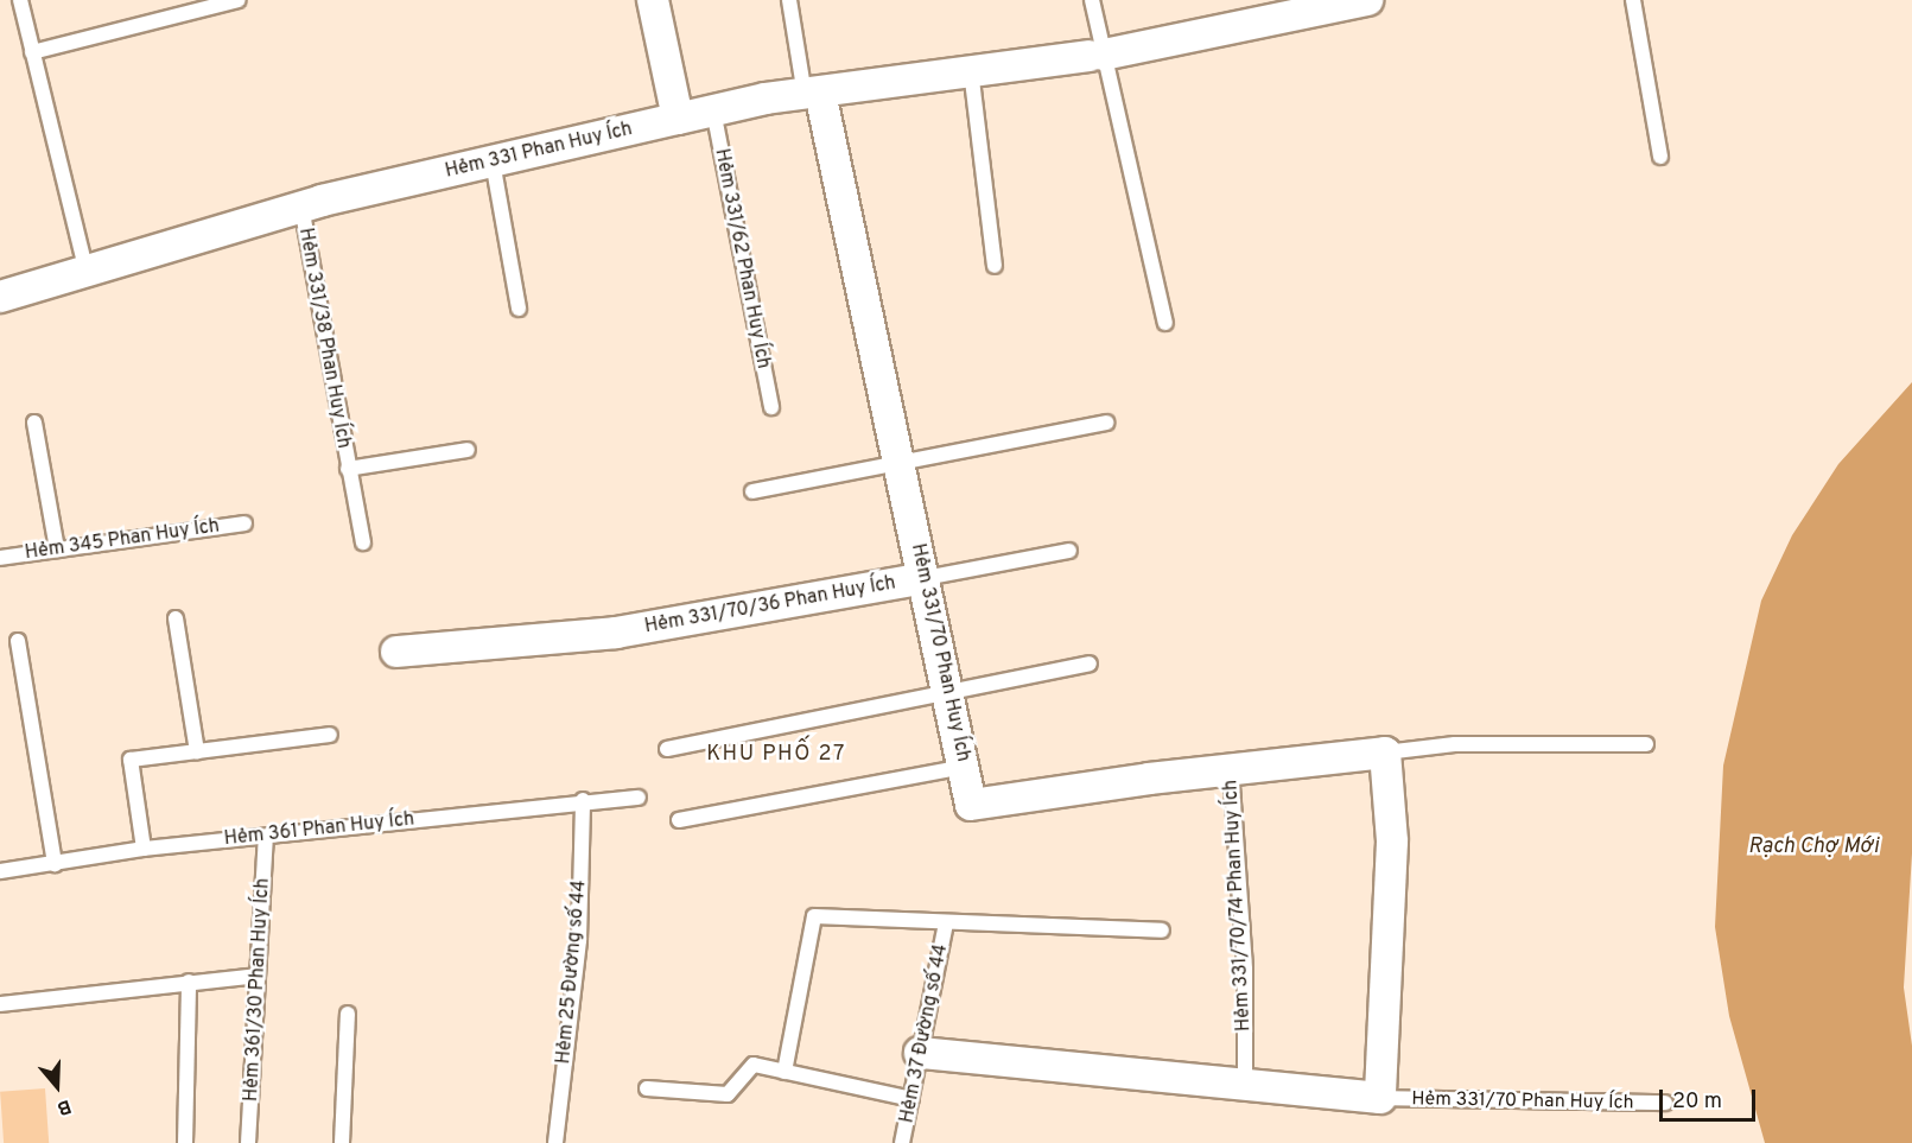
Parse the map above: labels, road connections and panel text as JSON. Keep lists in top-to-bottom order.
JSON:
{
  "streets": {
    "street": ["Hẻm 331 Phan Huy Ích", "Hẻm 331/70/36 Phan Huy Ích", "Hẻm 331/70 Phan Huy Ích"],
    "lane": [
      "Hẻm 331/62 Phan Huy Ích",
      "Hẻm 331/38 Phan Huy Ích",
      "Hẻm 345 Phan Huy Ích",
      "Hẻm 361 Phan Huy Ích",
      "Hẻm 331/70/74 Phan Huy Ích",
      "Hẻm 25 Đường số 44",
      "Hẻm 361/30 Phan Huy Ích",
      "Hẻm 37 Đường số 44"
    ]
  },
  "crossings": [
    ["Hẻm 331 Phan Huy Ích", "Hẻm 331/62 Phan Huy Ích"],
    ["Hẻm 331 Phan Huy Ích", "Hẻm 331/38 Phan Huy Ích"],
    ["Hẻm 331 Phan Huy Ích", "Hẻm 331/70 Phan Huy Ích"],
    ["Hẻm 331/70/36 Phan Huy Ích", "Hẻm 331/70 Phan Huy Ích"],
    ["Hẻm 331/70 Phan Huy Ích", "Hẻm 331/70/74 Phan Huy Ích"],
    ["Hẻm 331/70 Phan Huy Ích", "Hẻm 37 Đường số 44"],
    ["Hẻm 361 Phan Huy Ích", "Hẻm 25 Đường số 44"],
    ["Hẻm 361 Phan Huy Ích", "Hẻm 361/30 Phan Huy Ích"]
  ],
  "districts": ["KHU PHỐ 27"],
  "water": ["Rạch Chợ Mới"],
  "scale_bar": "20 m",
  "north": "bottom"
}
